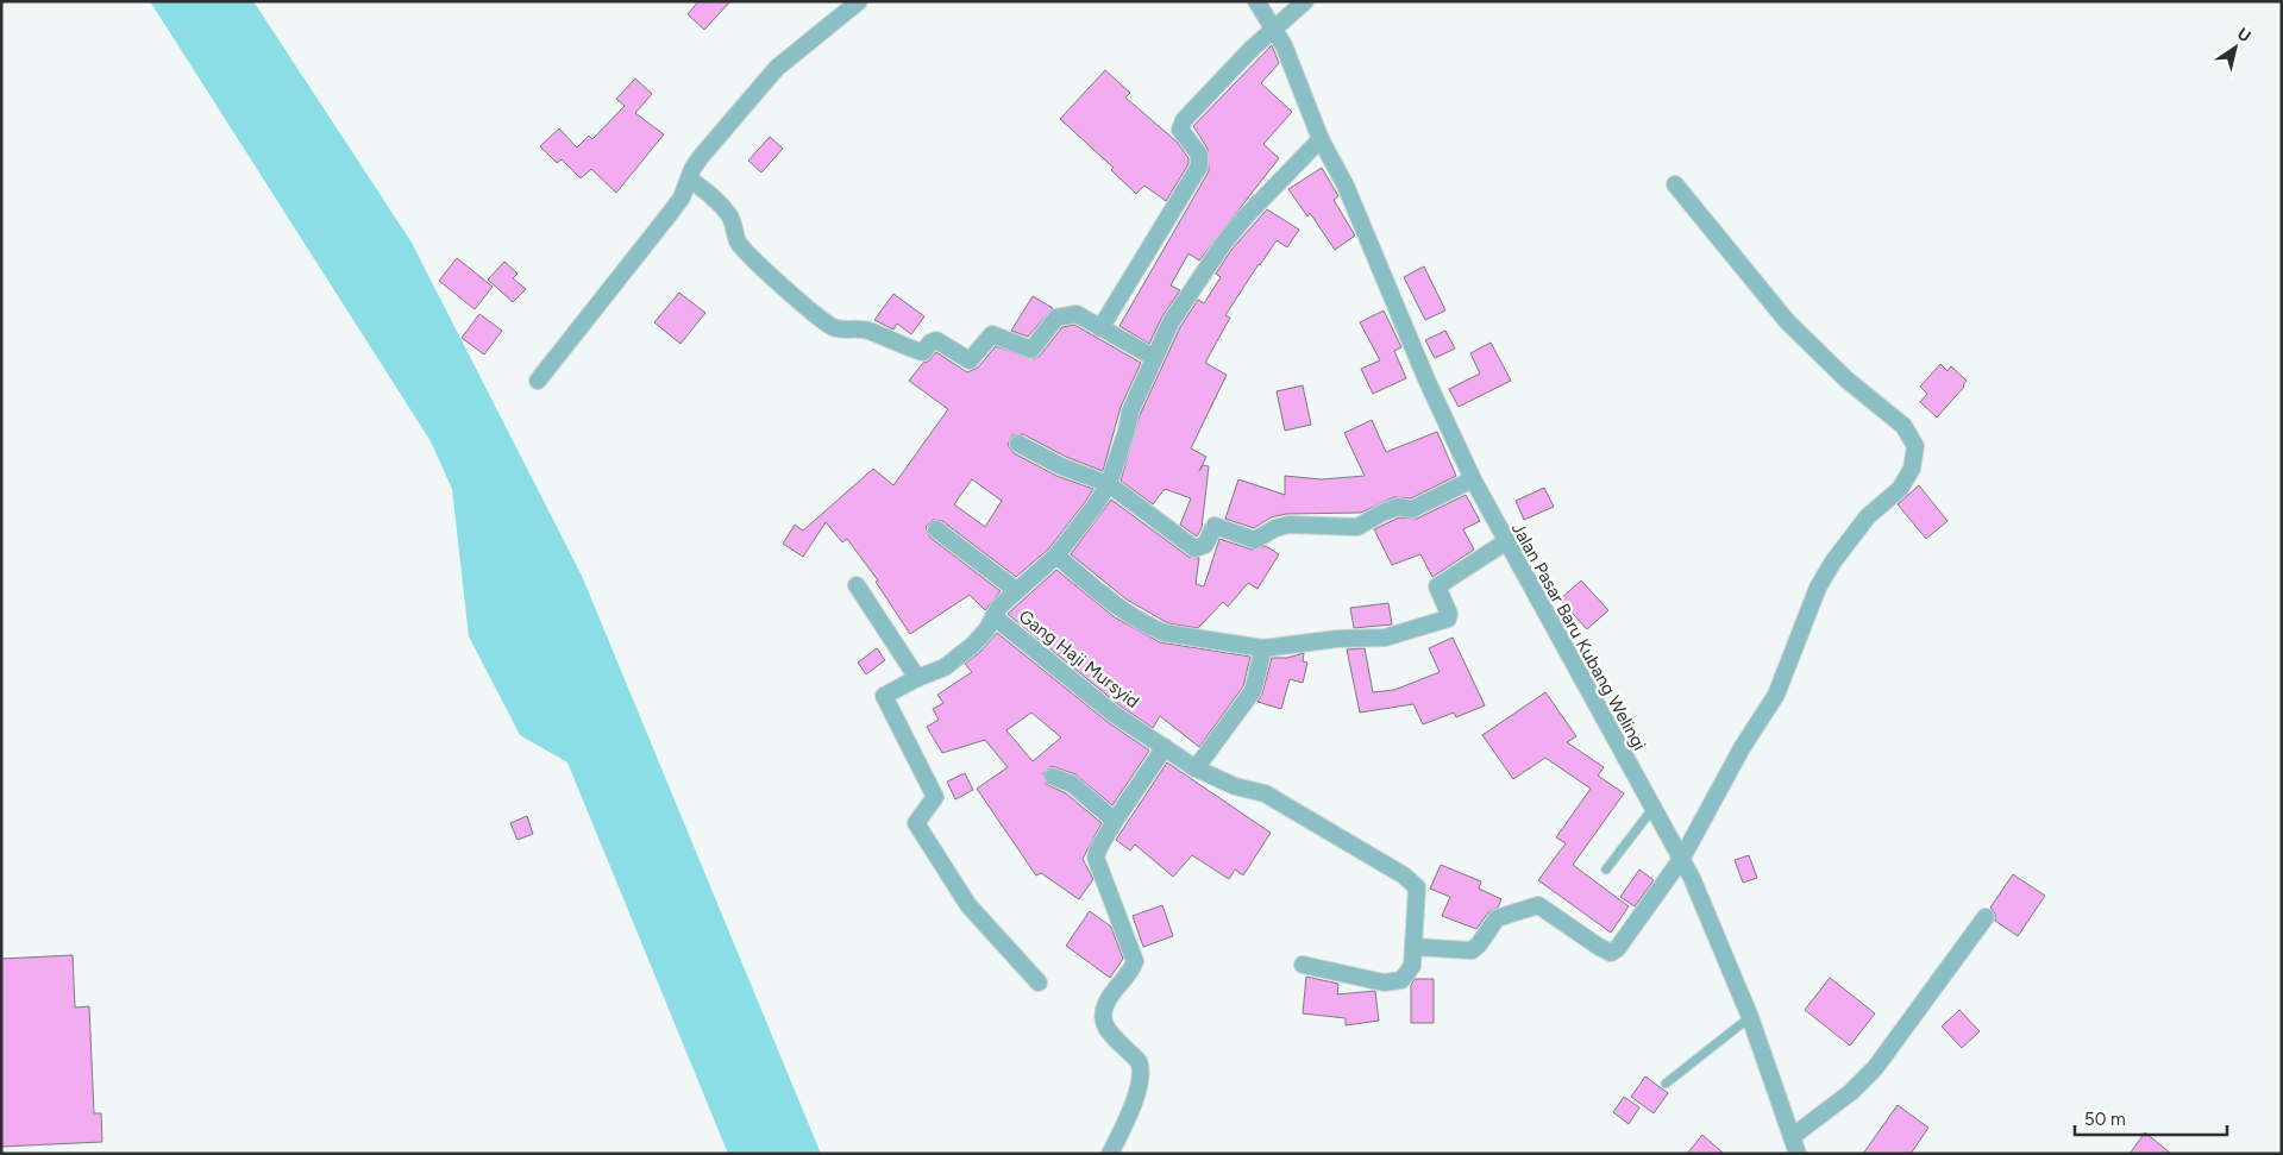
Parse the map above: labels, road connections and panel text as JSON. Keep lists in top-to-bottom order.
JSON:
{
  "streets": {
    "street": ["Jalan Pasar Baru Kubang Welingi", "Gang Haji Mursyid"]
  },
  "crossings": [
    ["Jalan Pasar Baru Kubang Welingi", "Gang Haji Mursyid"]
  ],
  "scale_bar": "50 m",
  "north": "top right"
}
